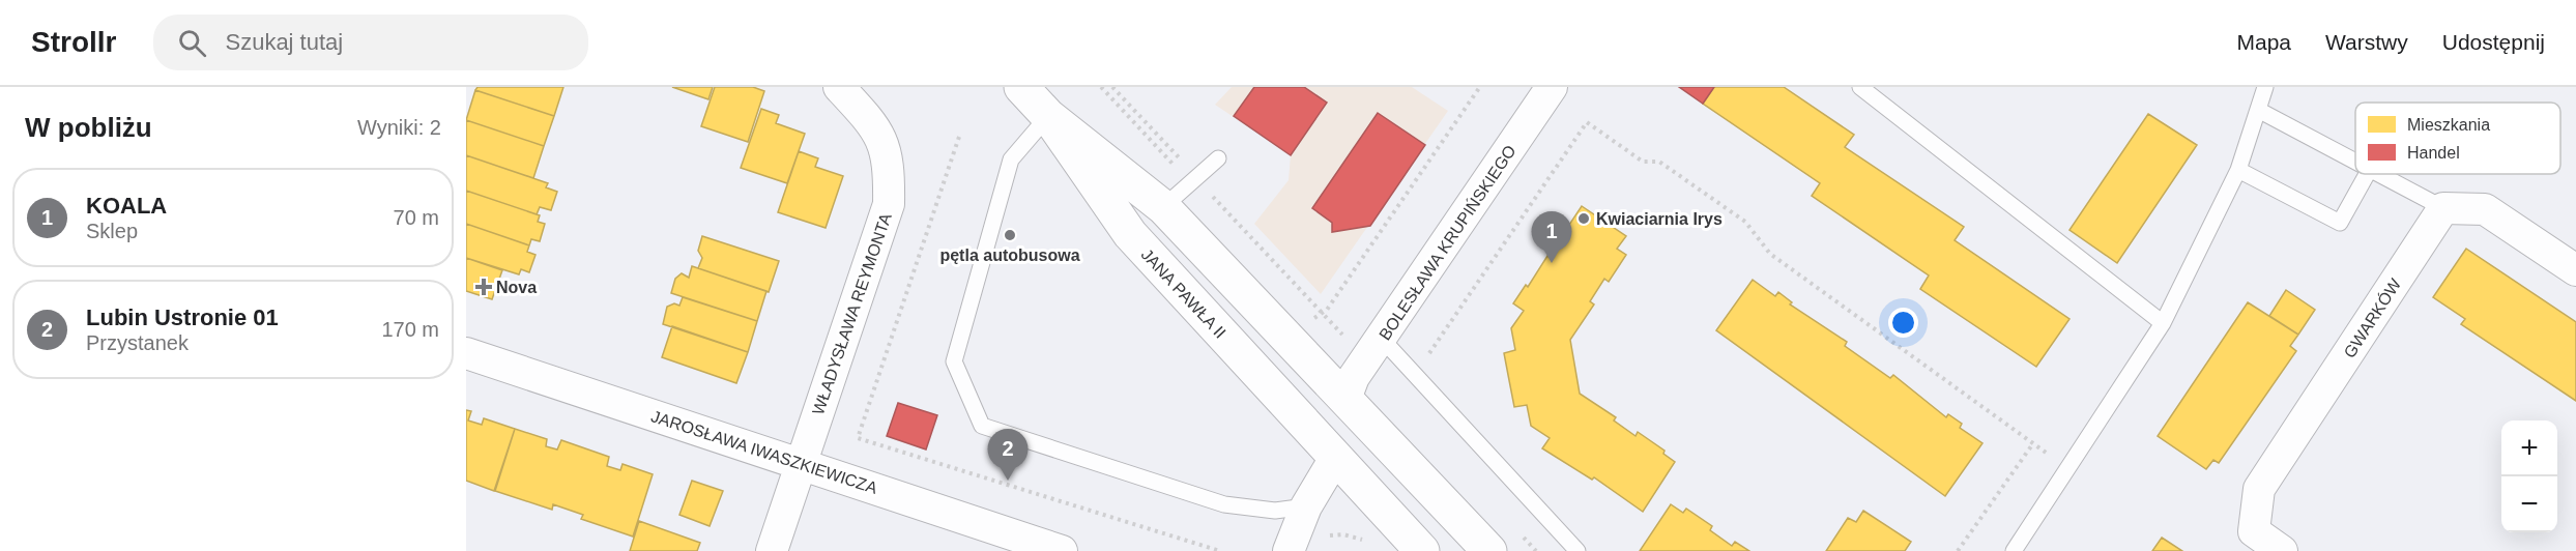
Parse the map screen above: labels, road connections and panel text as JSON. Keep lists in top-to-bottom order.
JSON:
{
  "streets": {
    "street": [
      "BOLESŁAWA KRUPIŃSKIEGO",
      "JANA PAWŁA II",
      "WŁADYSŁAWA REYMONTA",
      "GWARKÓW",
      "JAROSŁAWA IWASZKIEWICZA"
    ]
  },
  "crossings": [
    ["BOLESŁAWA KRUPIŃSKIEGO", "JANA PAWŁA II"],
    ["WŁADYSŁAWA REYMONTA", "JAROSŁAWA IWASZKIEWICZA"]
  ],
  "places": {
    "other": ["Kwiaciarnia Irys", "pętla autobusowa"],
    "health": ["Nova"]
  },
  "legend": ["Mieszkania", "Handel"],
  "page": {
    "header": "Strollr",
    "search": "Szukaj tutaj",
    "nav": ["Mapa", "Warstwy", "Udostępnij"],
    "heading": ["W pobliżu", "Wyniki: 2"],
    "list": [
      {
        "mark": "1",
        "name": "KOALA",
        "note": "Sklep",
        "value": "70 m"
      },
      {
        "mark": "2",
        "name": "Lubin Ustronie 01",
        "note": "Przystanek",
        "value": "170 m"
      }
    ],
    "pins": ["1", "2"],
    "map_buttons": ["+", "−"]
  }
}
